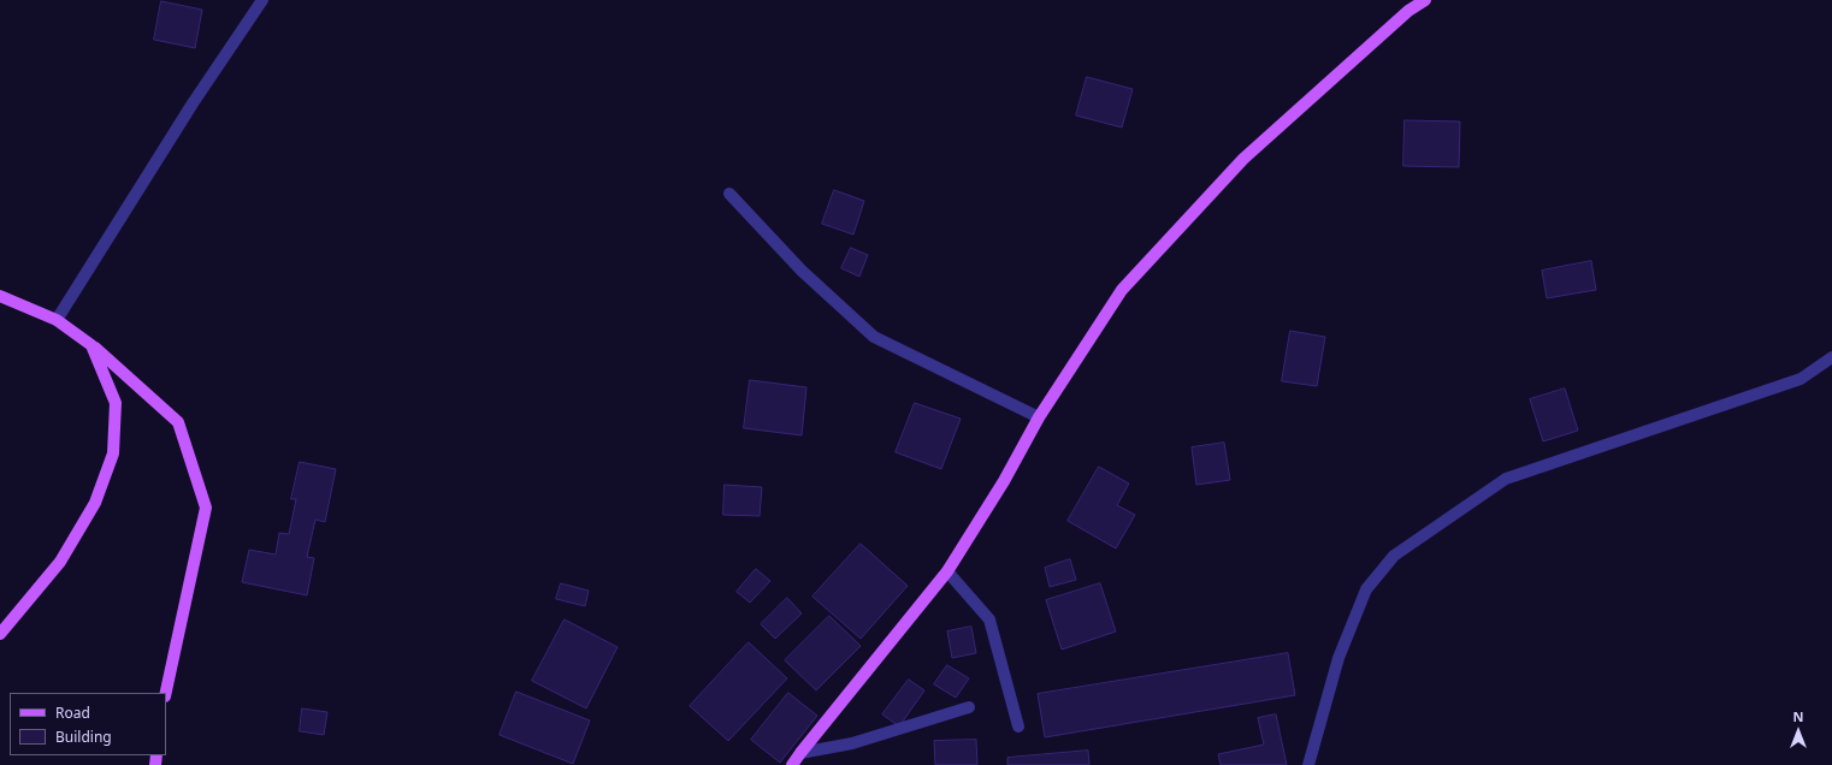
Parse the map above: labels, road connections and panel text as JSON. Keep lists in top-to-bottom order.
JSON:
{
  "legend": ["Road", "Building"],
  "north": "top"
}
